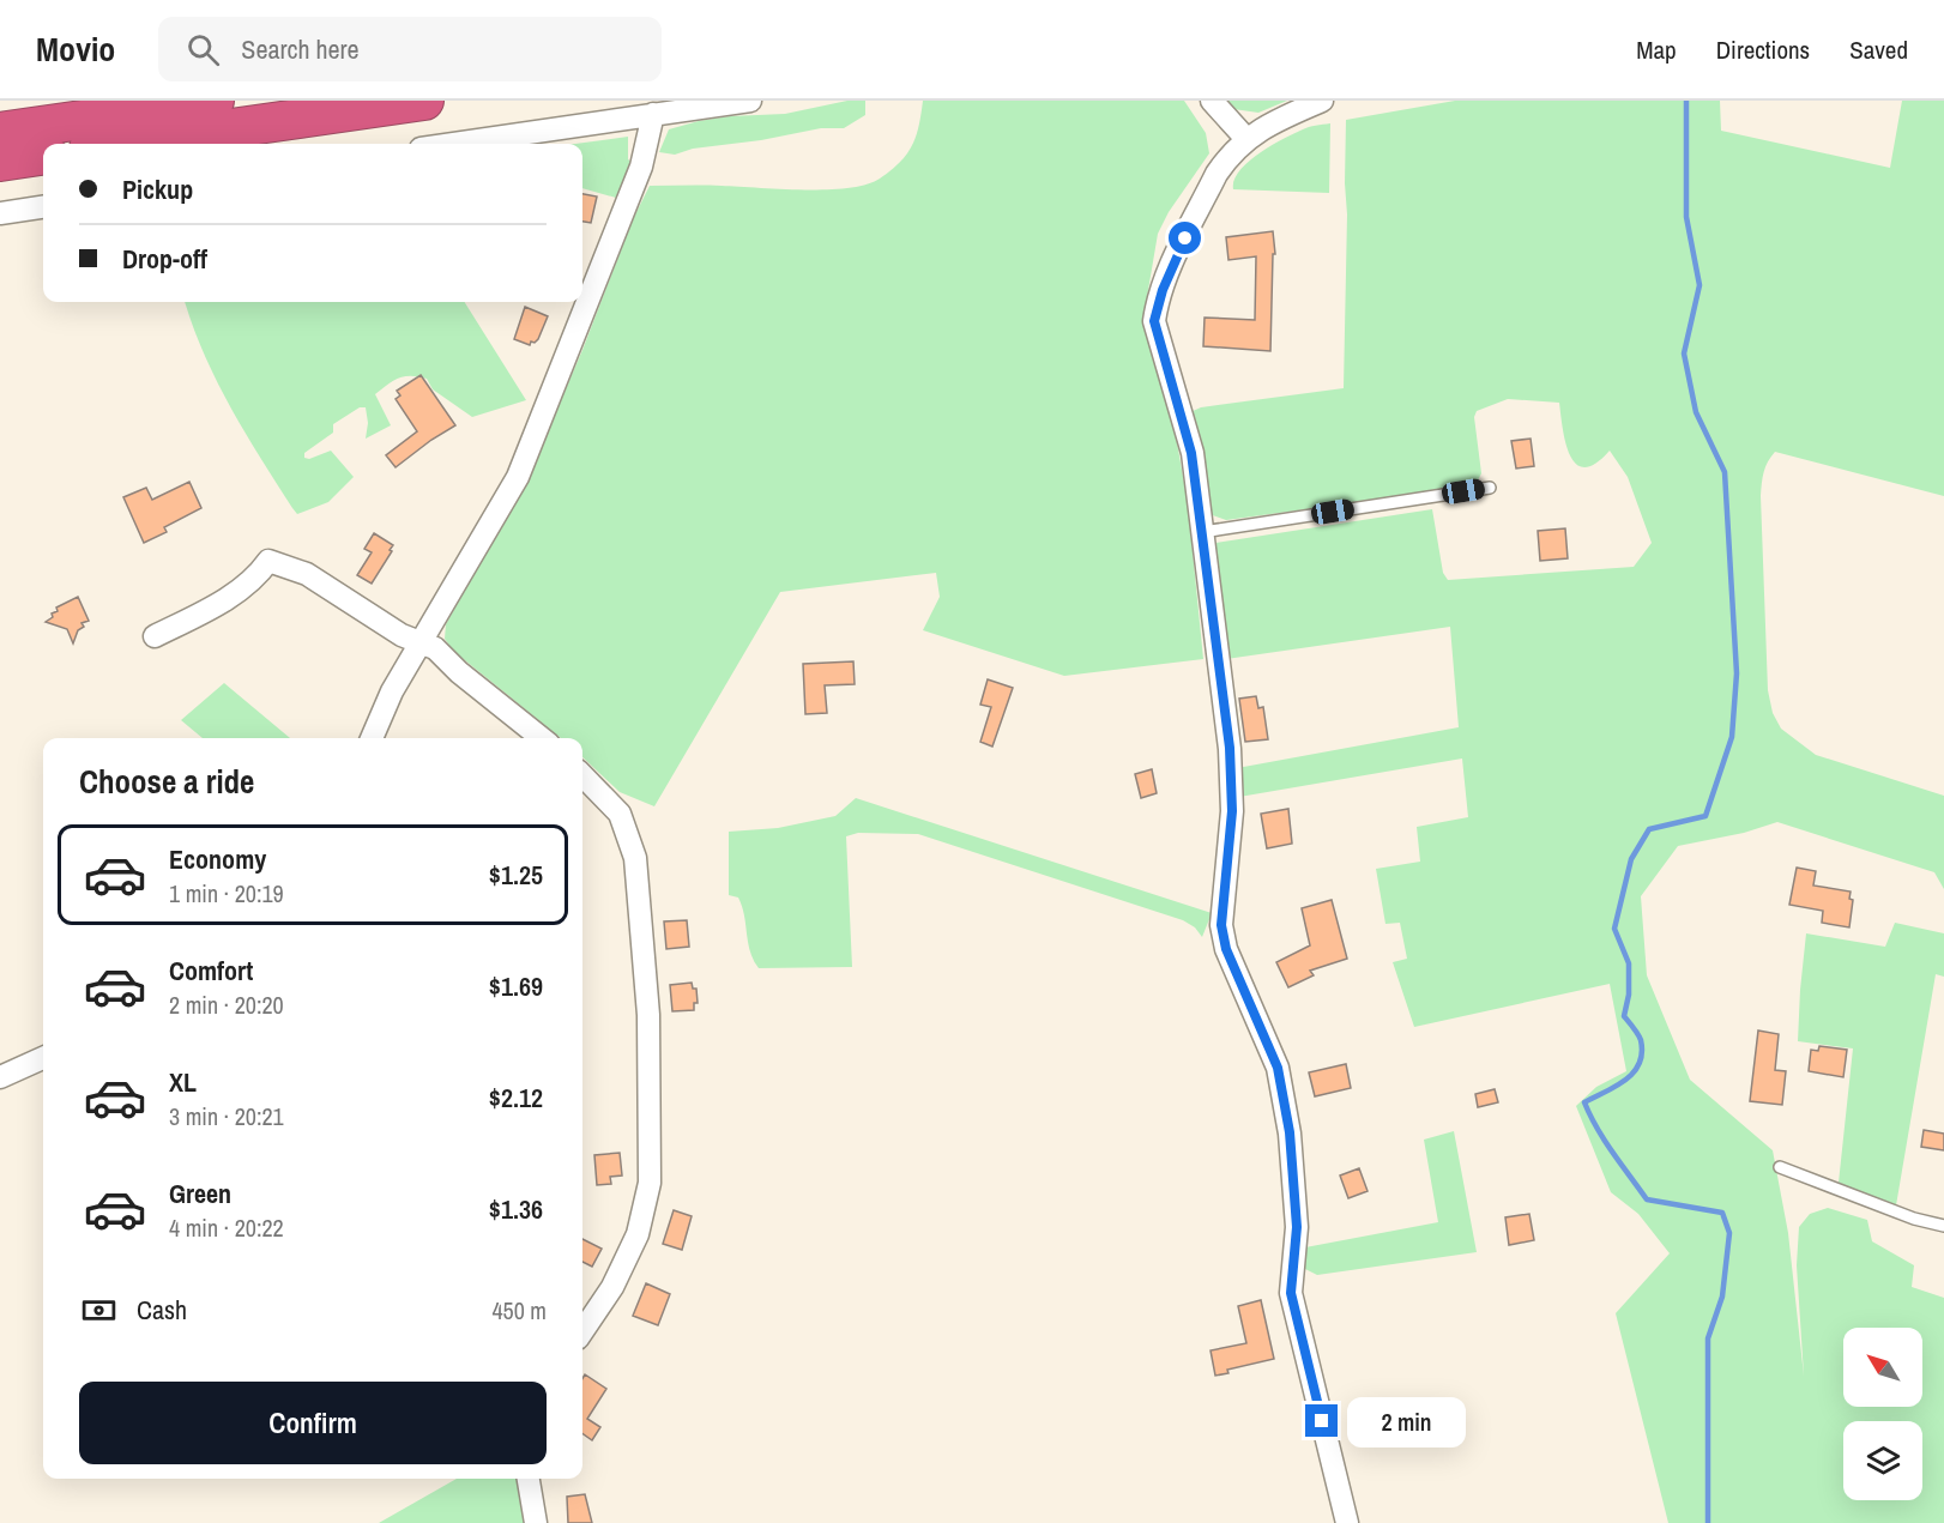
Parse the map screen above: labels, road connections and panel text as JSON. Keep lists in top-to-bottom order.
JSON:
{
  "north": "top left",
  "page": {
    "header": "Movio",
    "search": "Search here",
    "nav": ["Map", "Directions", "Saved"],
    "banner": ["Pickup", "Drop-off"],
    "heading": "Choose a ride",
    "list": [
      {
        "name": "Economy",
        "note": "1 min · 20:19",
        "value": "$1.25"
      },
      {
        "name": "Comfort",
        "note": "2 min · 20:20",
        "value": "$1.69"
      },
      {
        "name": "XL",
        "note": "3 min · 20:21",
        "value": "$2.12"
      },
      {
        "name": "Green",
        "note": "4 min · 20:22",
        "value": "$1.36"
      }
    ],
    "pay": ["Cash", "450 m"],
    "buttons": "Confirm",
    "bubble": "2 min"
  }
}
